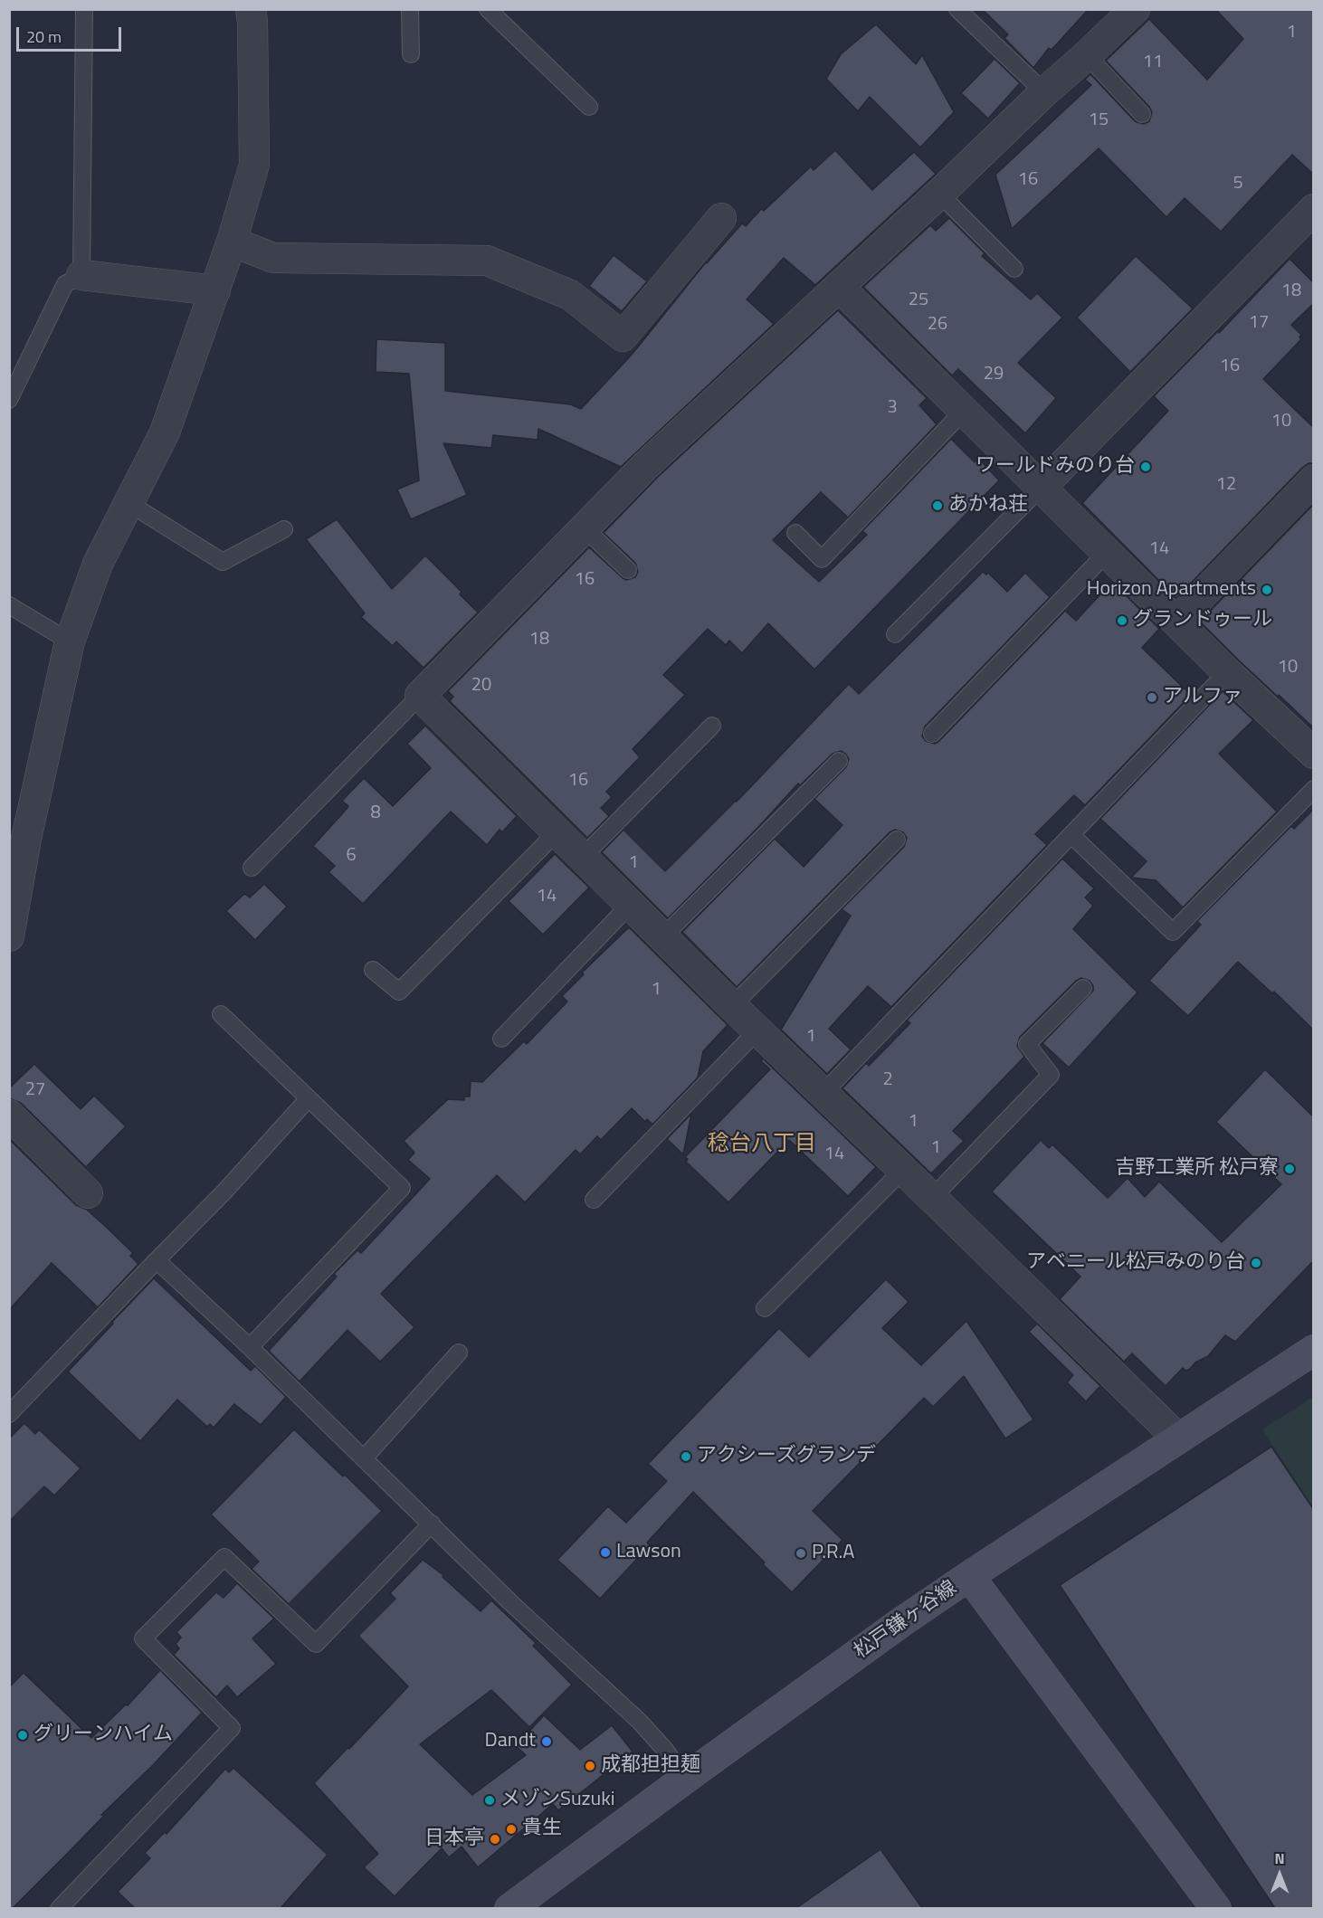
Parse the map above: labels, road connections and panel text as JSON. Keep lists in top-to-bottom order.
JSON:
{
  "streets": {
    "main road": ["松戸鎌ヶ谷線"]
  },
  "districts": ["稔台八丁目"],
  "places": [
    "ワールドみのり台",
    "あかね荘",
    "Horizon Apartments",
    "グランドゥール",
    "アルファ",
    "吉野工業所 松戸寮",
    "アベニール松戸みのり台",
    "アクシーズグランデ",
    "Lawson",
    "P.R.A",
    "グリーンハイム",
    "Dandt",
    "成都担担麺",
    "メゾンSuzuki",
    "貴生",
    "日本亭"
  ],
  "house_numbers": [
    "1",
    "11",
    "15",
    "16",
    "5",
    "18",
    "25",
    "17",
    "26",
    "16",
    "29",
    "3",
    "10",
    "12",
    "14",
    "16",
    "18",
    "10",
    "20",
    "16",
    "8",
    "6",
    "1",
    "14",
    "1",
    "1",
    "2",
    "27",
    "1",
    "1",
    "14"
  ],
  "scale_bar": "20 m",
  "north": "top"
}
